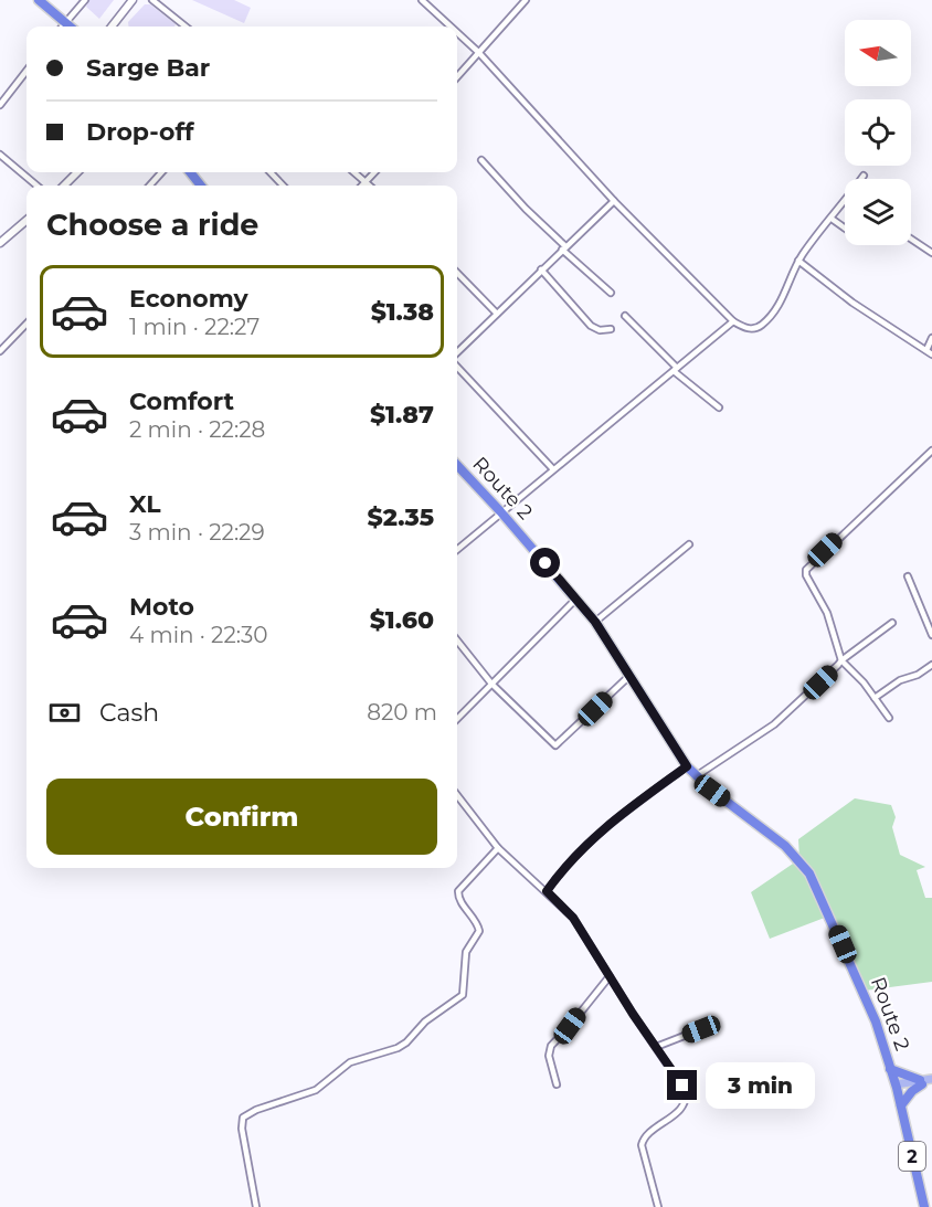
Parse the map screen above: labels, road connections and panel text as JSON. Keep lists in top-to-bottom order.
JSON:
{
  "streets": {
    "highway": ["Route 2", "2"]
  },
  "north": "left",
  "page": {
    "banner": ["Sarge Bar", "Drop-off"],
    "heading": "Choose a ride",
    "list": [
      {
        "name": "Economy",
        "note": "1 min · 22:27",
        "value": "$1.38"
      },
      {
        "name": "Comfort",
        "note": "2 min · 22:28",
        "value": "$1.87"
      },
      {
        "name": "XL",
        "note": "3 min · 22:29",
        "value": "$2.35"
      },
      {
        "name": "Moto",
        "note": "4 min · 22:30",
        "value": "$1.60"
      }
    ],
    "pay": ["Cash", "820 m"],
    "buttons": "Confirm",
    "bubble": "3 min"
  }
}
